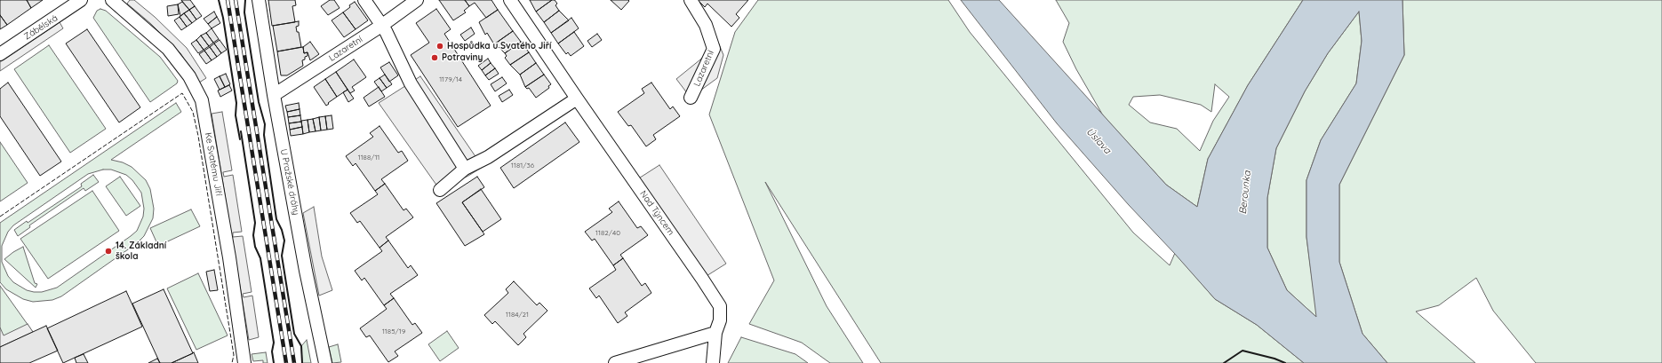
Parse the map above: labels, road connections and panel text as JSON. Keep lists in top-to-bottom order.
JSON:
{
  "streets": {
    "street": [
      "Zábělská",
      "Lazaretní",
      "Ke Svatému Jiří",
      "U Pražské dráhy",
      "Nad Týncem"
    ]
  },
  "crossings": [
    ["Lazaretní", "U Pražské dráhy"]
  ],
  "water": ["Úslava", "Berounka"],
  "places": ["Hospůdka u Svatého Jiří", "Potraviny", "14. Základní škola"],
  "house_numbers": [
    "1179/14",
    "1188/11",
    "1181/36",
    "1182/40",
    "1184/21",
    "1185/19"
  ]
}
